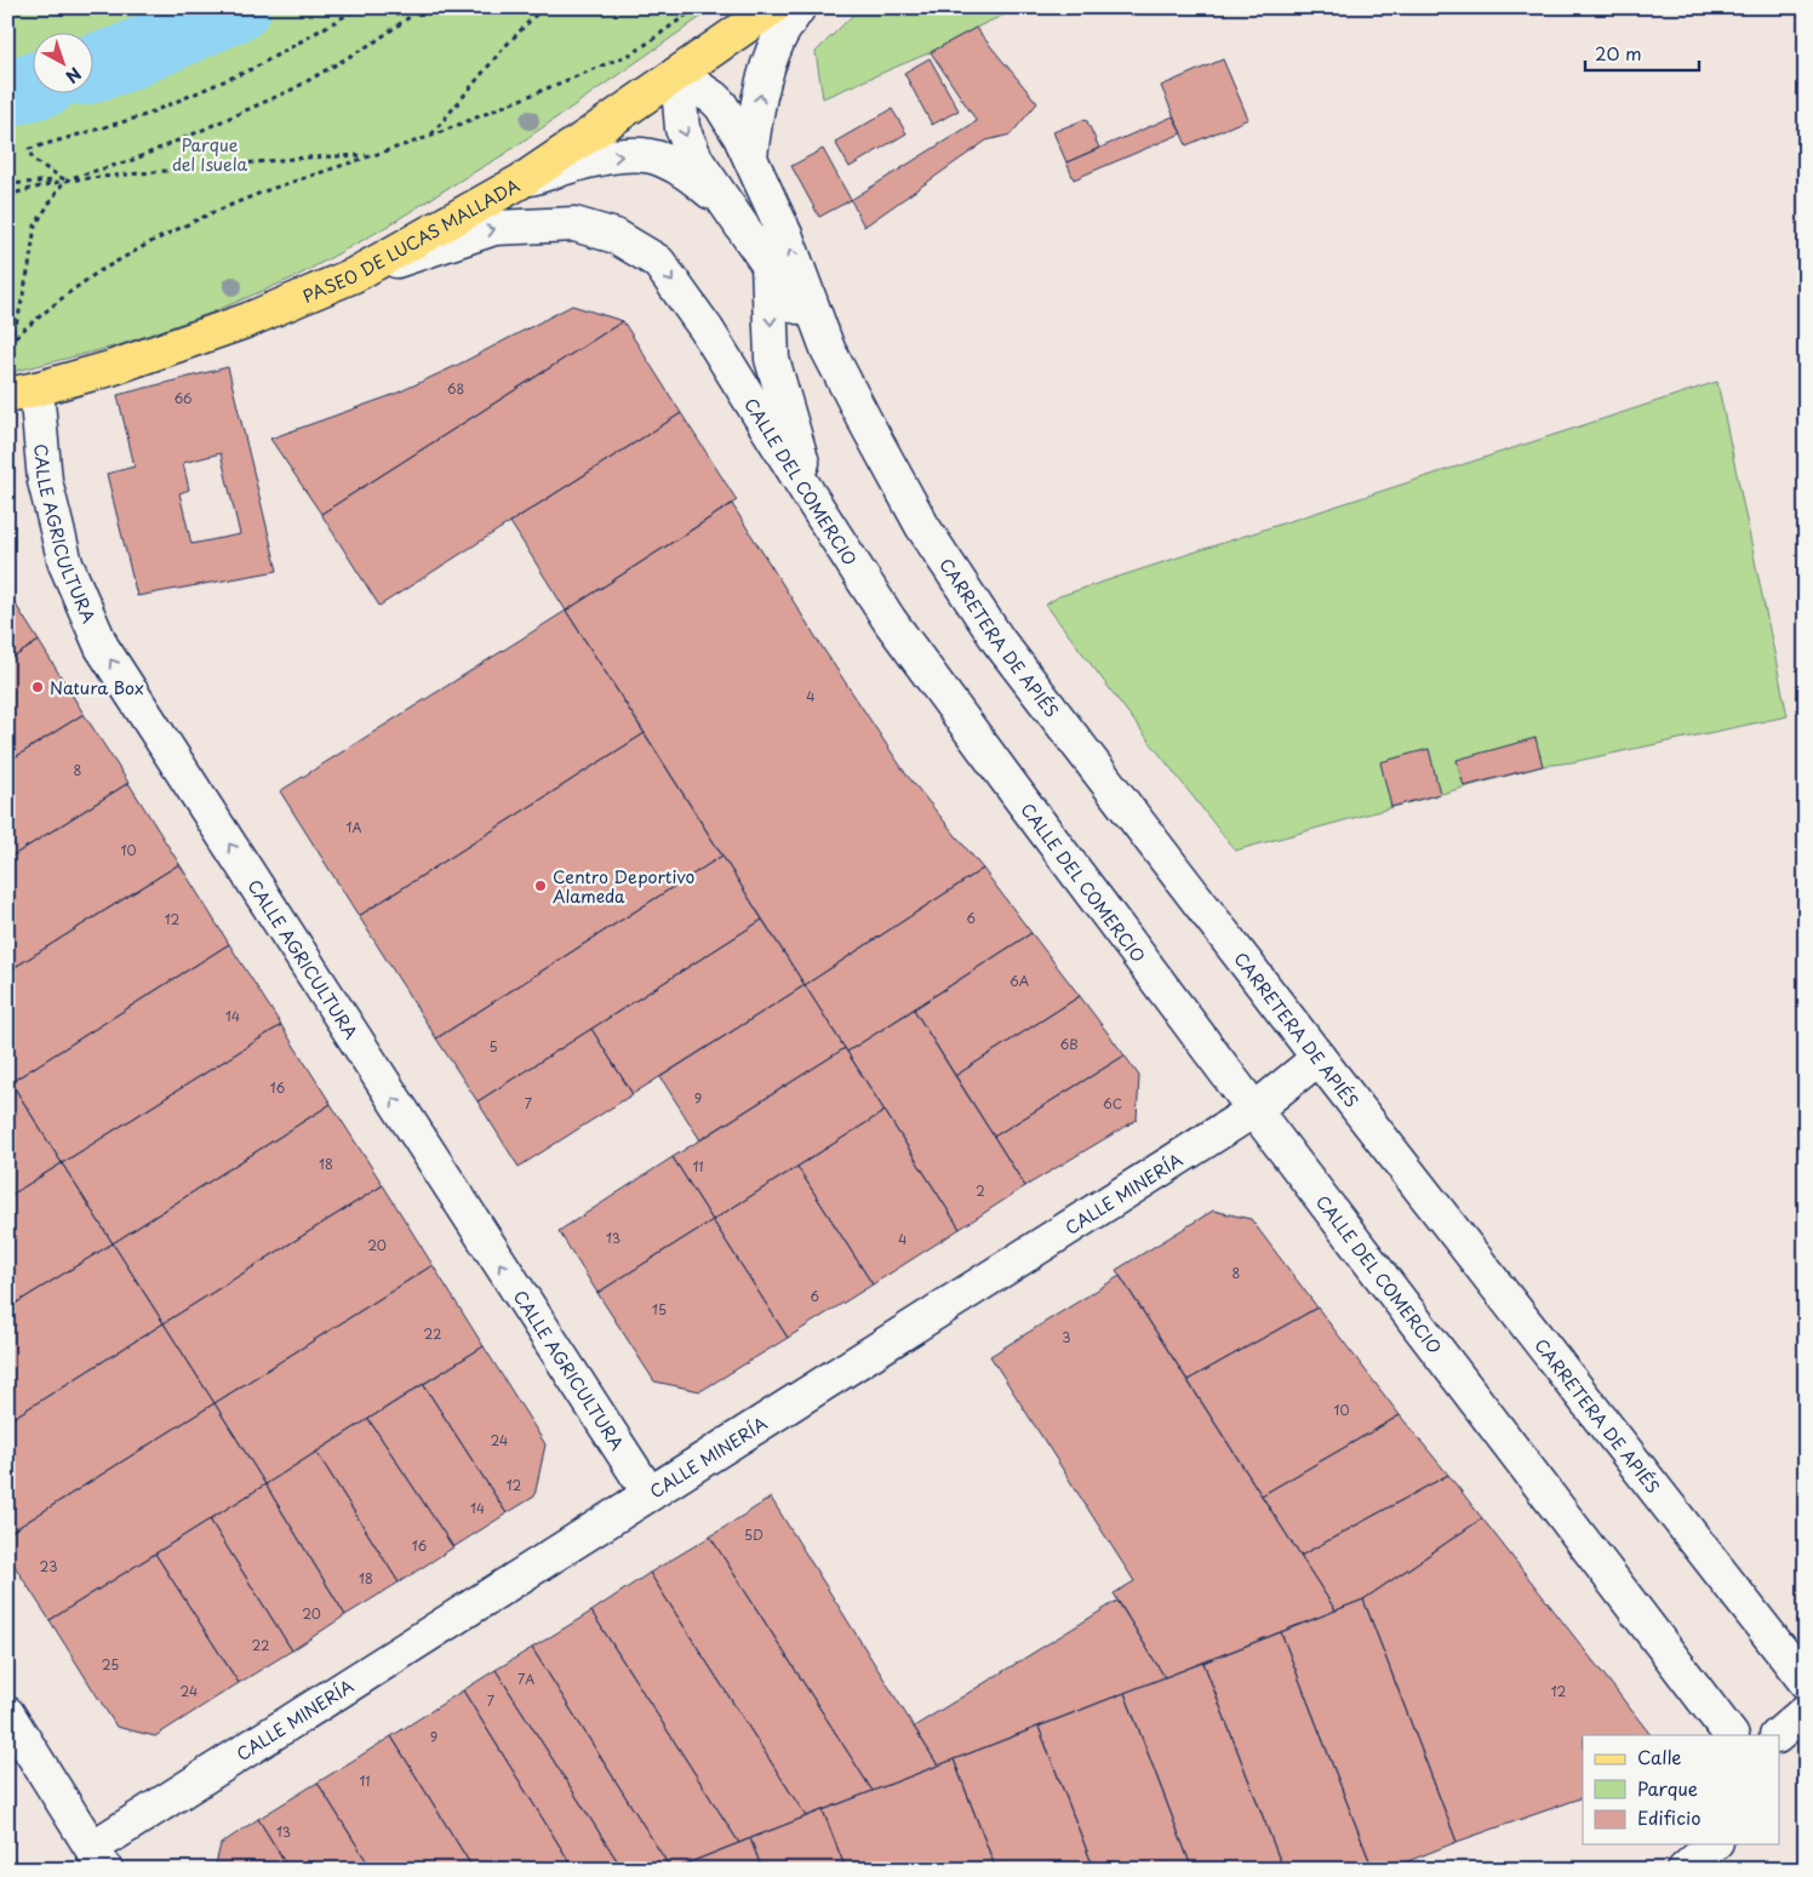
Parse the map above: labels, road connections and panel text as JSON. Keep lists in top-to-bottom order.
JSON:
{
  "streets": {
    "main road": ["PASEO DE LUCAS MALLADA"],
    "street": [
      "CALLE DEL COMERCIO",
      "CALLE AGRICULTURA",
      "CARRETERA DE APIÉS",
      "CALLE MINERÍA"
    ]
  },
  "crossings": [
    ["PASEO DE LUCAS MALLADA", "CALLE DEL COMERCIO"],
    ["PASEO DE LUCAS MALLADA", "CALLE AGRICULTURA"],
    ["CALLE DEL COMERCIO", "CALLE MINERÍA"],
    ["CALLE AGRICULTURA", "CALLE MINERÍA"],
    ["CARRETERA DE APIÉS", "CALLE MINERÍA"]
  ],
  "one_way": ["CALLE AGRICULTURA"],
  "parks": ["Parque del Isuela"],
  "places": ["Natura Box", "Centro Deportivo Alameda"],
  "house_numbers": [
    "68",
    "66",
    "4",
    "8",
    "1A",
    "10",
    "6",
    "12",
    "6A",
    "14",
    "6B",
    "5",
    "16",
    "9",
    "7",
    "6C",
    "18",
    "11",
    "2",
    "13",
    "4",
    "20",
    "8",
    "6",
    "15",
    "22",
    "3",
    "10",
    "24",
    "12",
    "14",
    "5D",
    "16",
    "23",
    "18",
    "20",
    "22",
    "25",
    "7A",
    "24",
    "12",
    "7",
    "9",
    "11",
    "13"
  ],
  "legend": ["Calle", "Parque", "Edificio"],
  "scale_bar": "20 m",
  "north": "bottom right"
}
